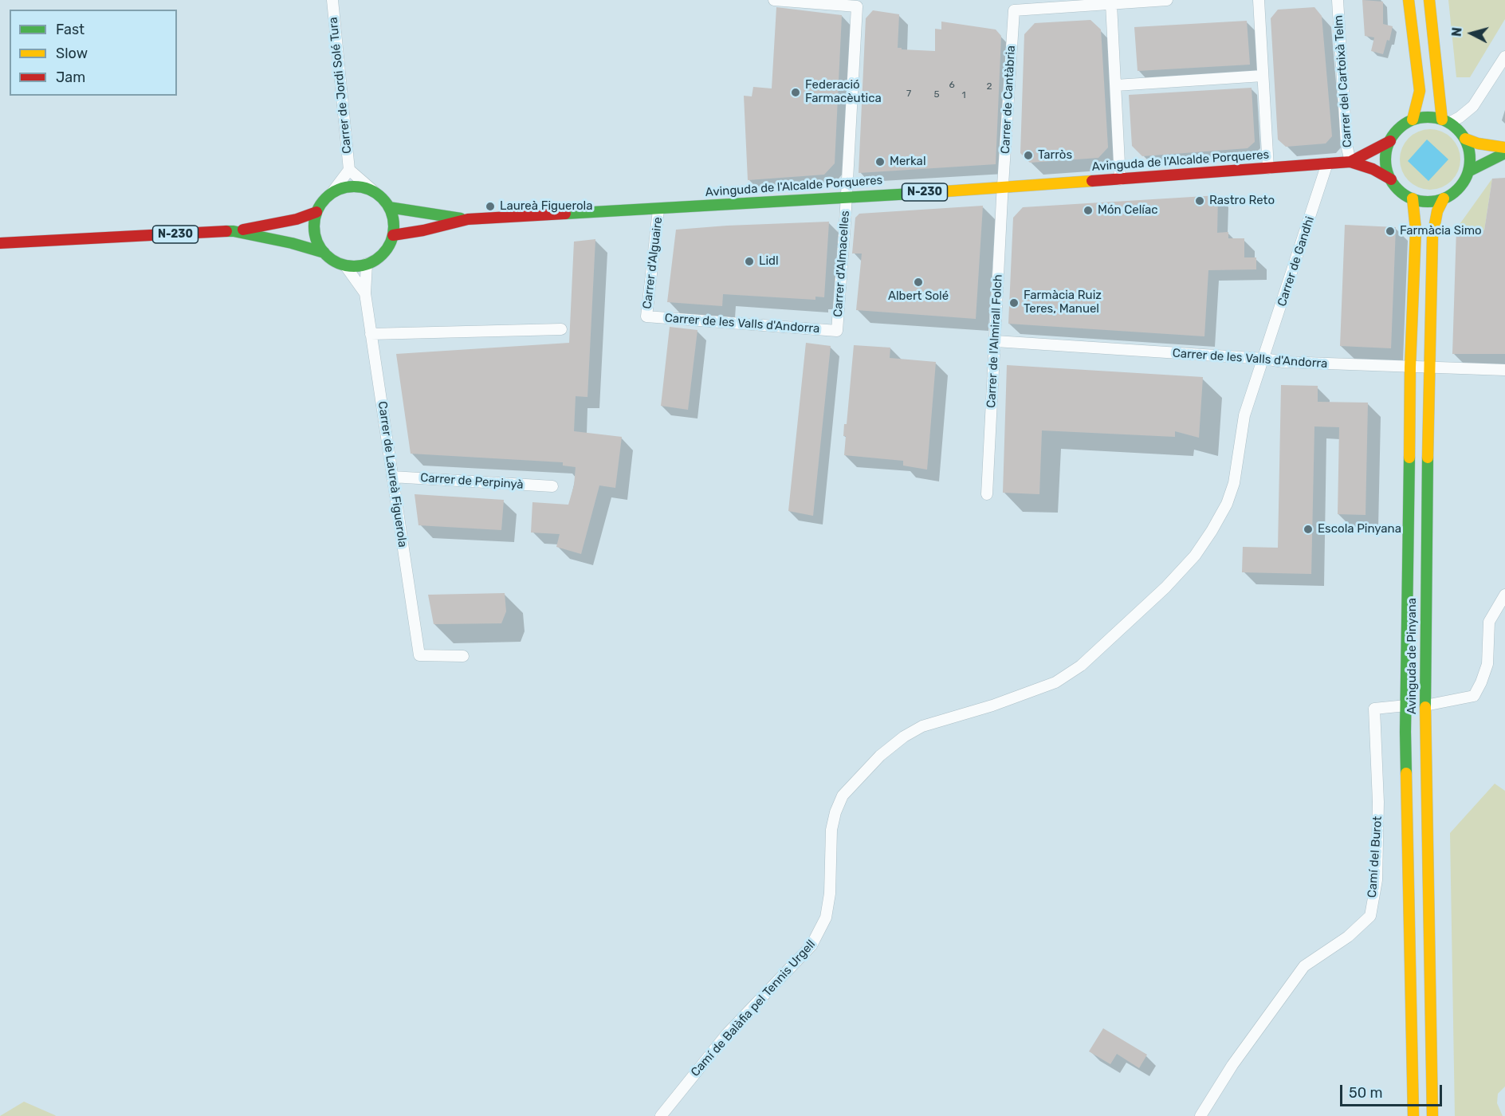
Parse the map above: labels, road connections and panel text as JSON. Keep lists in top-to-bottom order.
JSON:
{
  "streets": {
    "main road": ["Avinguda de l'Alcalde Porqueres", "N-230", "Avinguda de Pinyana"],
    "street": [
      "Carrer del Cartoixà Telm",
      "Carrer de Jordi Solé Tura",
      "Carrer de Cantàbria",
      "Carrer de Gandhi",
      "Carrer d'Alguaire",
      "Carrer d'Almacelles",
      "Carrer de les Valls d'Andorra",
      "Carrer de l'Almirall Folch",
      "Carrer de Laureà Figuerola",
      "Carrer de Perpinyà",
      "Camí del Burot",
      "Camí de Balàfia pel Tennis Urgell"
    ]
  },
  "crossings": [
    ["Carrer del Cartoixà Telm", "Avinguda de l'Alcalde Porqueres"],
    ["Carrer de Jordi Solé Tura", "N-230"],
    ["Carrer de Jordi Solé Tura", "Carrer de Laureà Figuerola"],
    ["Carrer de Cantàbria", "Avinguda de l'Alcalde Porqueres"],
    ["Carrer de Cantàbria", "Carrer de l'Almirall Folch"],
    ["Avinguda de l'Alcalde Porqueres", "N-230"],
    ["Avinguda de l'Alcalde Porqueres", "Carrer de Gandhi"],
    ["Avinguda de l'Alcalde Porqueres", "Carrer d'Alguaire"],
    ["Avinguda de l'Alcalde Porqueres", "Carrer d'Almacelles"],
    ["Avinguda de l'Alcalde Porqueres", "Carrer de l'Almirall Folch"],
    ["Avinguda de l'Alcalde Porqueres", "Avinguda de Pinyana"],
    ["N-230", "Carrer de Laureà Figuerola"],
    ["N-230", "Avinguda de Pinyana"],
    ["Carrer de Gandhi", "Carrer de les Valls d'Andorra"],
    ["Carrer de Gandhi", "Camí de Balàfia pel Tennis Urgell"],
    ["Carrer d'Alguaire", "Carrer de les Valls d'Andorra"],
    ["Carrer d'Almacelles", "Carrer de les Valls d'Andorra"],
    ["Carrer de les Valls d'Andorra", "Carrer de l'Almirall Folch"],
    ["Carrer de les Valls d'Andorra", "Avinguda de Pinyana"],
    ["Carrer de les Valls d'Andorra", "Camí de Balàfia pel Tennis Urgell"],
    ["Carrer de Laureà Figuerola", "Carrer de Perpinyà"],
    ["Avinguda de Pinyana", "Camí del Burot"]
  ],
  "places": [
    "Federació Farmacèutica",
    "Tarròs",
    "Merkal",
    "Rastro Reto",
    "Laureà Figuerola",
    "Món Celíac",
    "Farmàcia Simo",
    "Lidl",
    "Albert Solé",
    "Farmàcia Ruiz Teres, Manuel",
    "Escola Pinyana"
  ],
  "house_numbers": [
    "6",
    "2",
    "7",
    "5",
    "1"
  ],
  "legend": ["Fast", "Slow", "Jam"],
  "scale_bar": "50 m",
  "north": "left"
}
